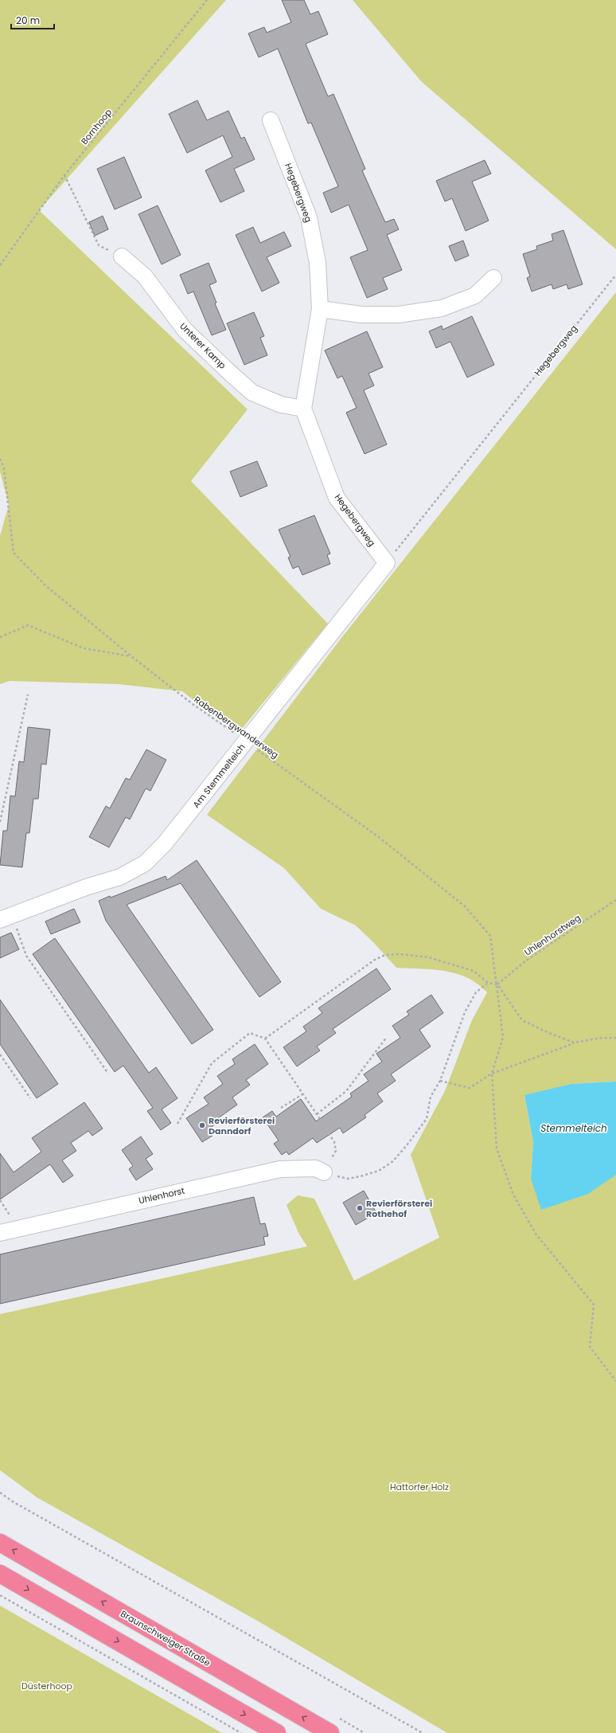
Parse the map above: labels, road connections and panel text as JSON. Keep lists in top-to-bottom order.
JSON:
{
  "streets": {
    "highway": ["Braunschweiger Straße"],
    "street": [
      "Hegebergweg",
      "Unterer Kamp",
      "Am Stemmelteich",
      "Uhlenhorst"
    ],
    "path": ["Bornhoop", "Rabenbergwanderweg", "Uhlenhorstweg"]
  },
  "crossings": [
    ["Hegebergweg", "Unterer Kamp"],
    ["Hegebergweg", "Am Stemmelteich"],
    ["Rabenbergwanderweg", "Am Stemmelteich"],
    ["Rabenbergwanderweg", "Uhlenhorstweg"]
  ],
  "water": ["Stemmelteich"],
  "parks": ["Hattorfer Holz", "Düsterhoop"],
  "places": ["Revierförsterei Danndorf", "Revierförsterei Rothehof"],
  "scale_bar": "20 m"
}
